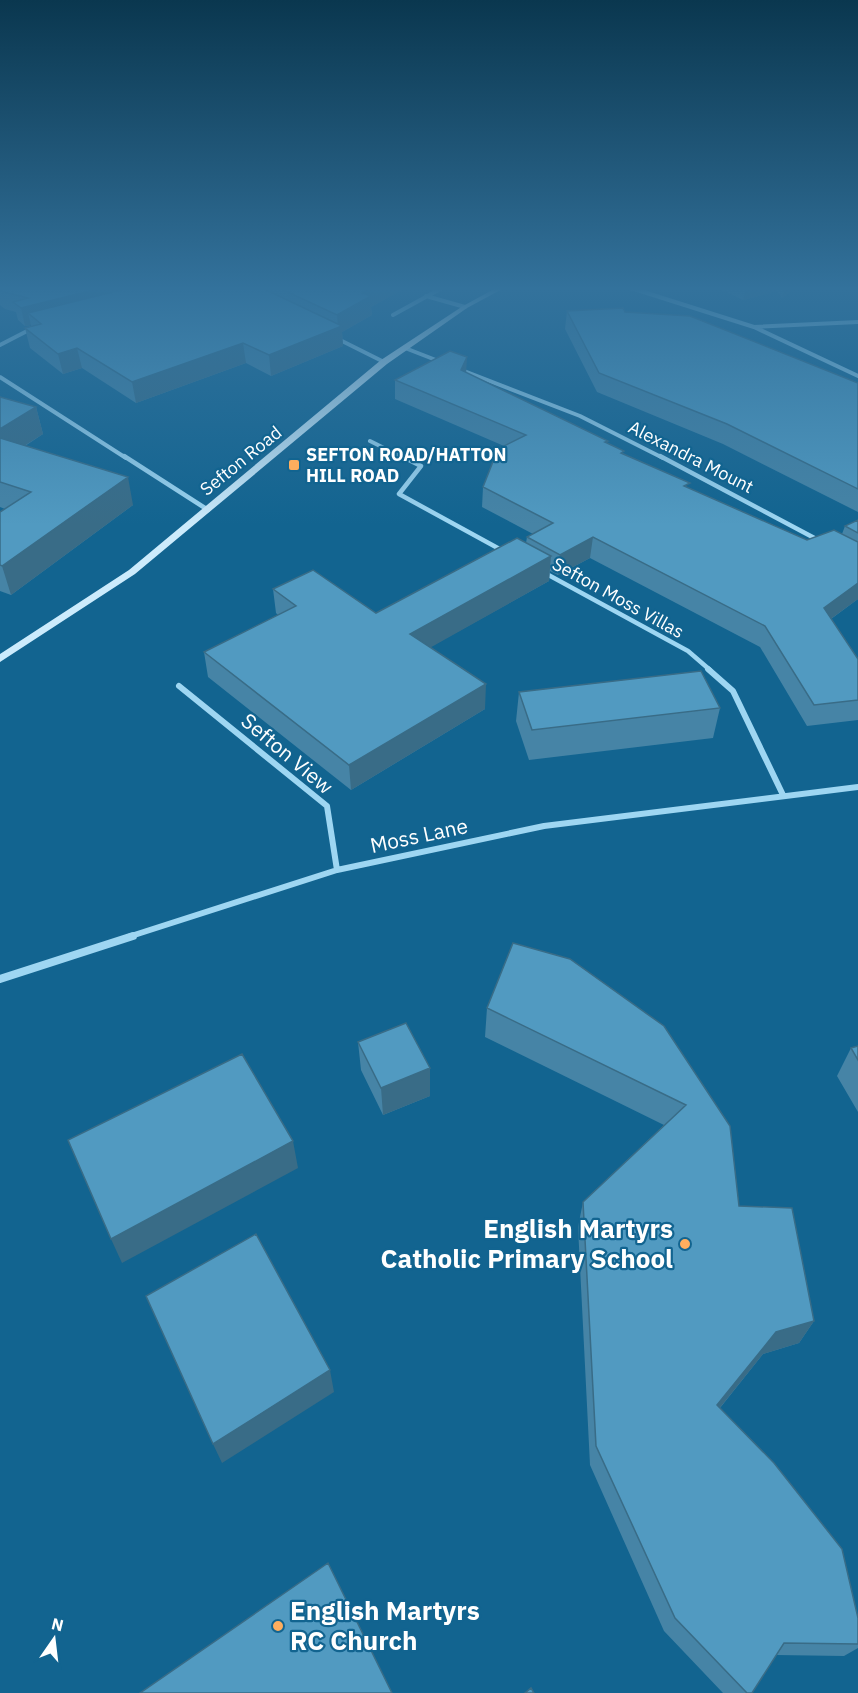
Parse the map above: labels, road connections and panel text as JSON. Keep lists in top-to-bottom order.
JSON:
{
  "streets": {
    "main road": ["Sefton Road"],
    "street": [
      "Alexandra Mount",
      "Sefton Moss Villas",
      "Sefton View",
      "Moss Lane"
    ]
  },
  "crossings": [
    ["Sefton Moss Villas", "Moss Lane"],
    ["Sefton View", "Moss Lane"]
  ],
  "places": {
    "transit": ["SEFTON ROAD/HATTON HILL ROAD"],
    "other": ["English Martyrs Catholic Primary School", "English Martyrs RC Church"]
  },
  "north": "top"
}
